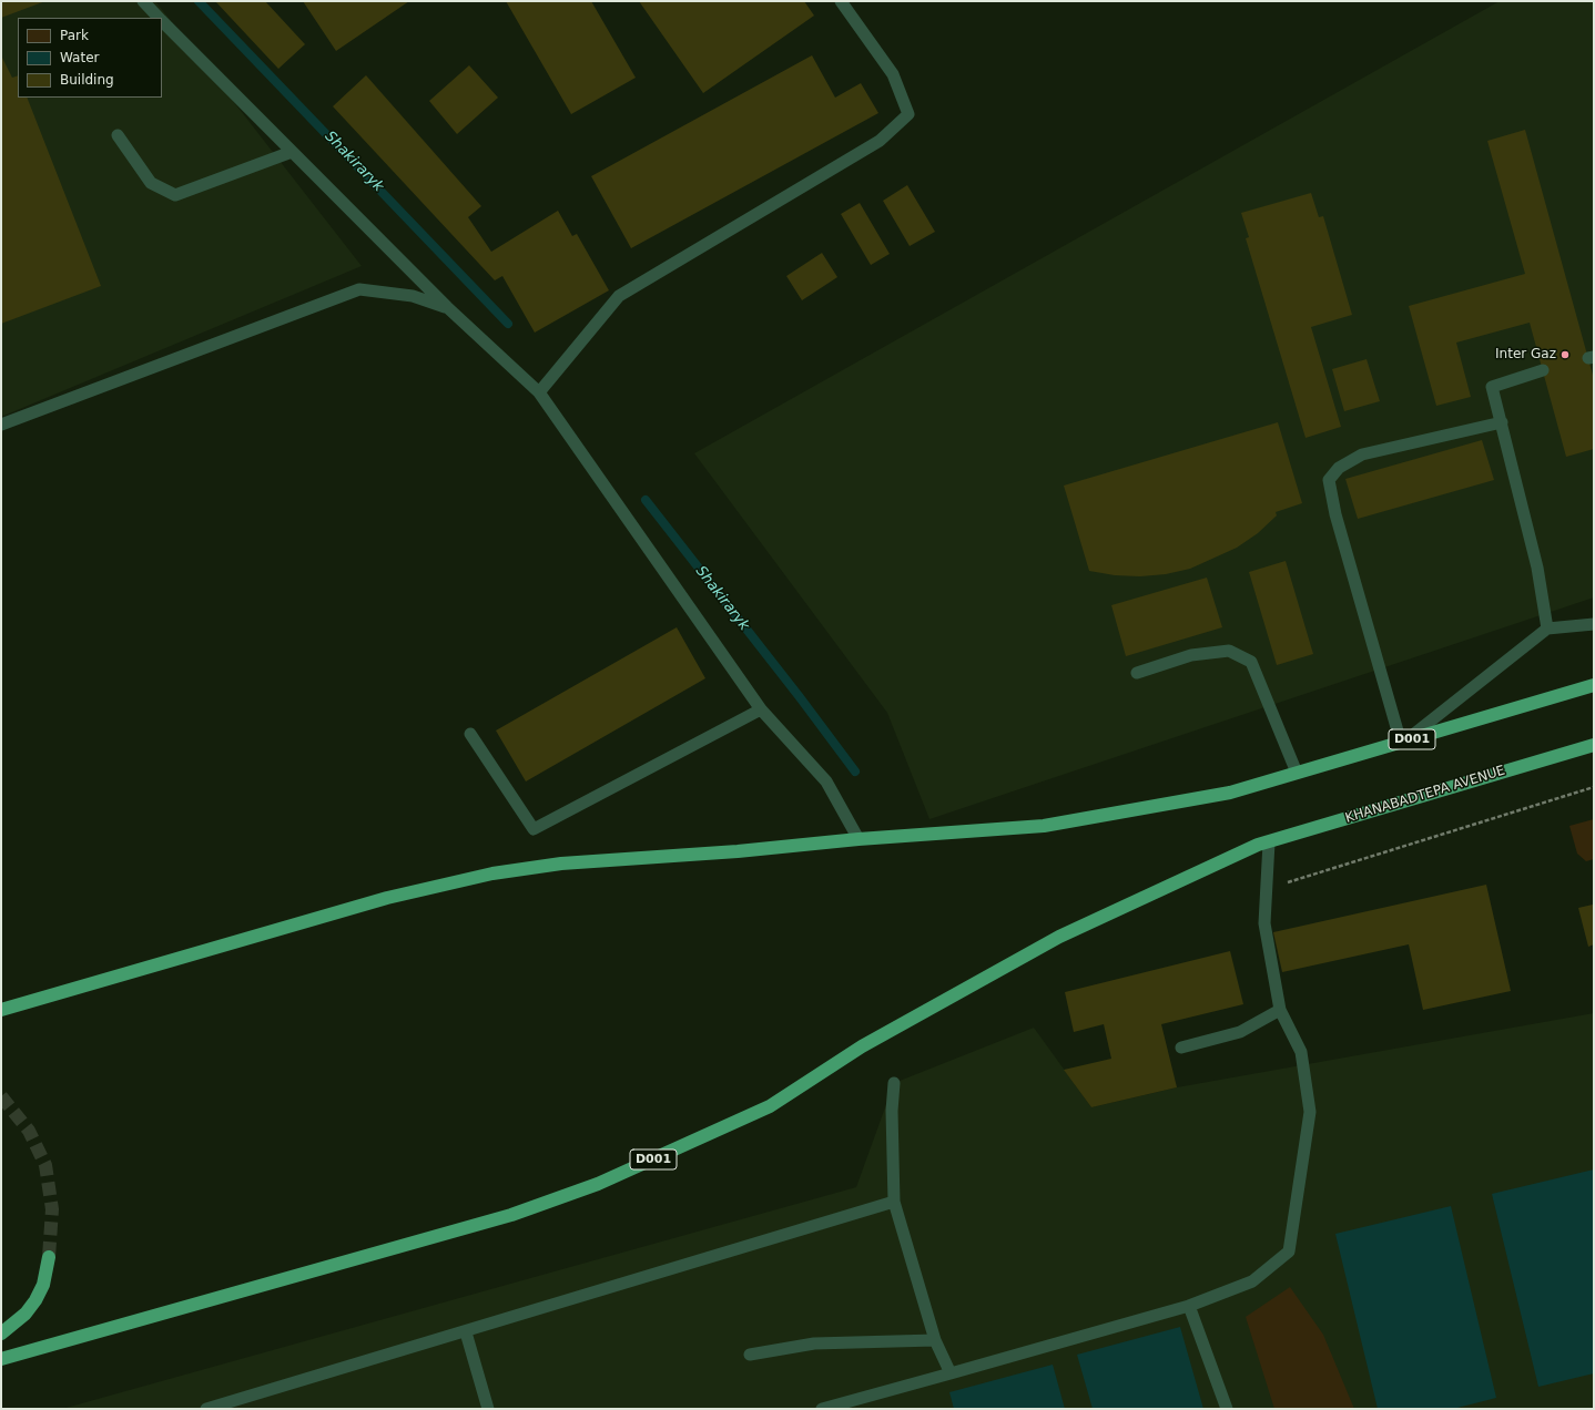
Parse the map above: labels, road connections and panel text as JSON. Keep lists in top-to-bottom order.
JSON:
{
  "streets": {
    "highway": ["D001", "KHANABADTEPA AVENUE"]
  },
  "crossings": [
    ["D001", "KHANABADTEPA AVENUE"]
  ],
  "water": ["Shakiraryk"],
  "places": ["Inter Gaz"],
  "legend": ["Park", "Water", "Building"]
}
